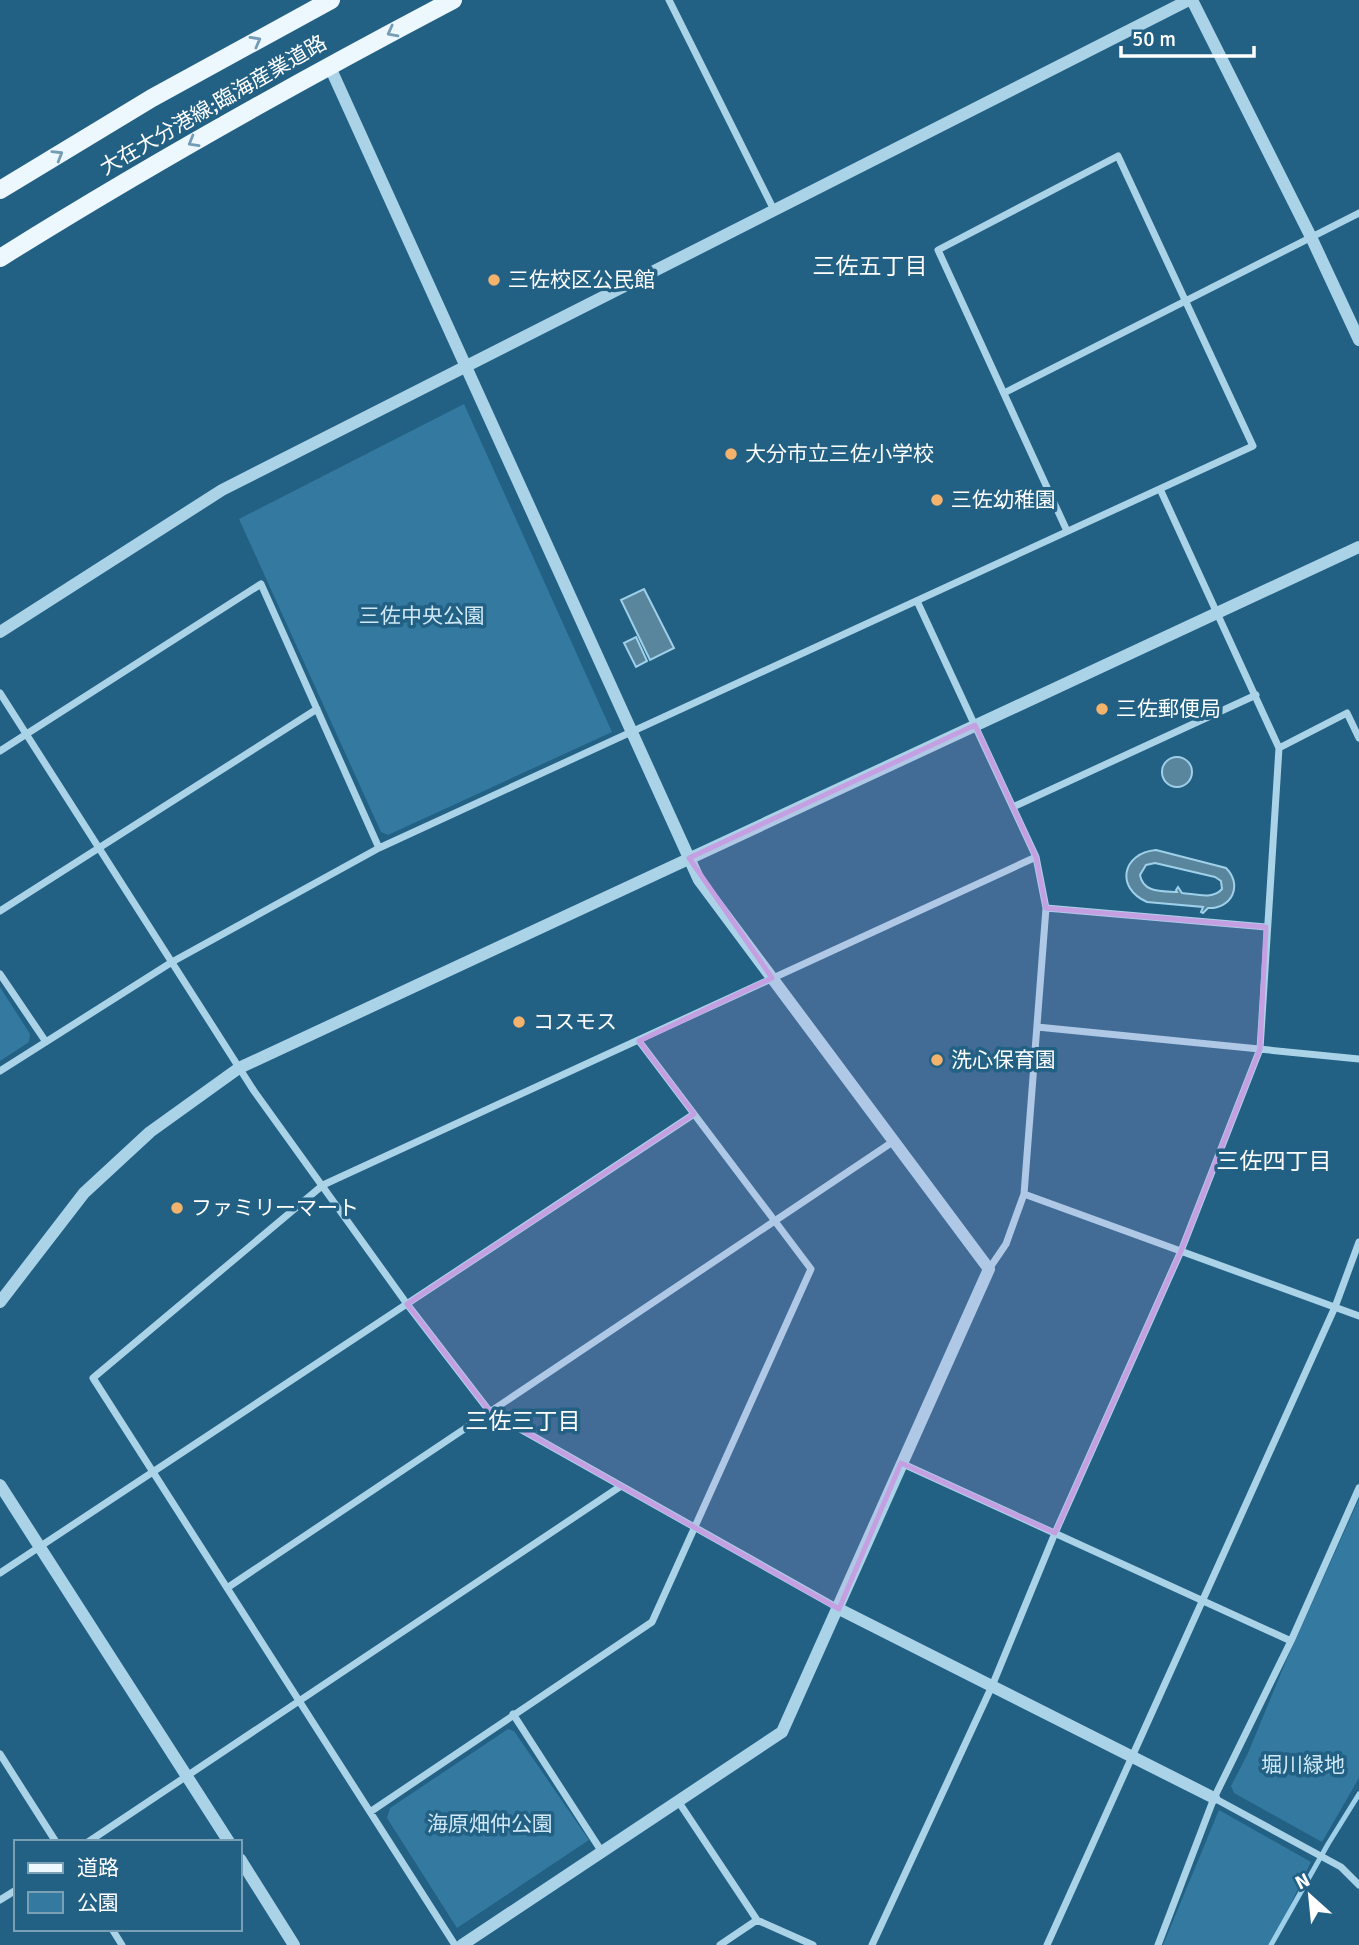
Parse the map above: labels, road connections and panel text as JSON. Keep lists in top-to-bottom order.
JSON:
{
  "streets": {
    "main road": ["大在大分港線;臨海産業道路"]
  },
  "districts": ["三佐五丁目", "三佐四丁目", "三佐三丁目"],
  "parks": ["三佐中央公園", "堀川緑地", "海原畑仲公園"],
  "places": [
    "三佐校区公民館",
    "大分市立三佐小学校",
    "三佐幼稚園",
    "三佐郵便局",
    "コスモス",
    "洗心保育園",
    "ファミリーマート"
  ],
  "legend": ["道路", "公園"],
  "scale_bar": "50 m",
  "north": "top left"
}
